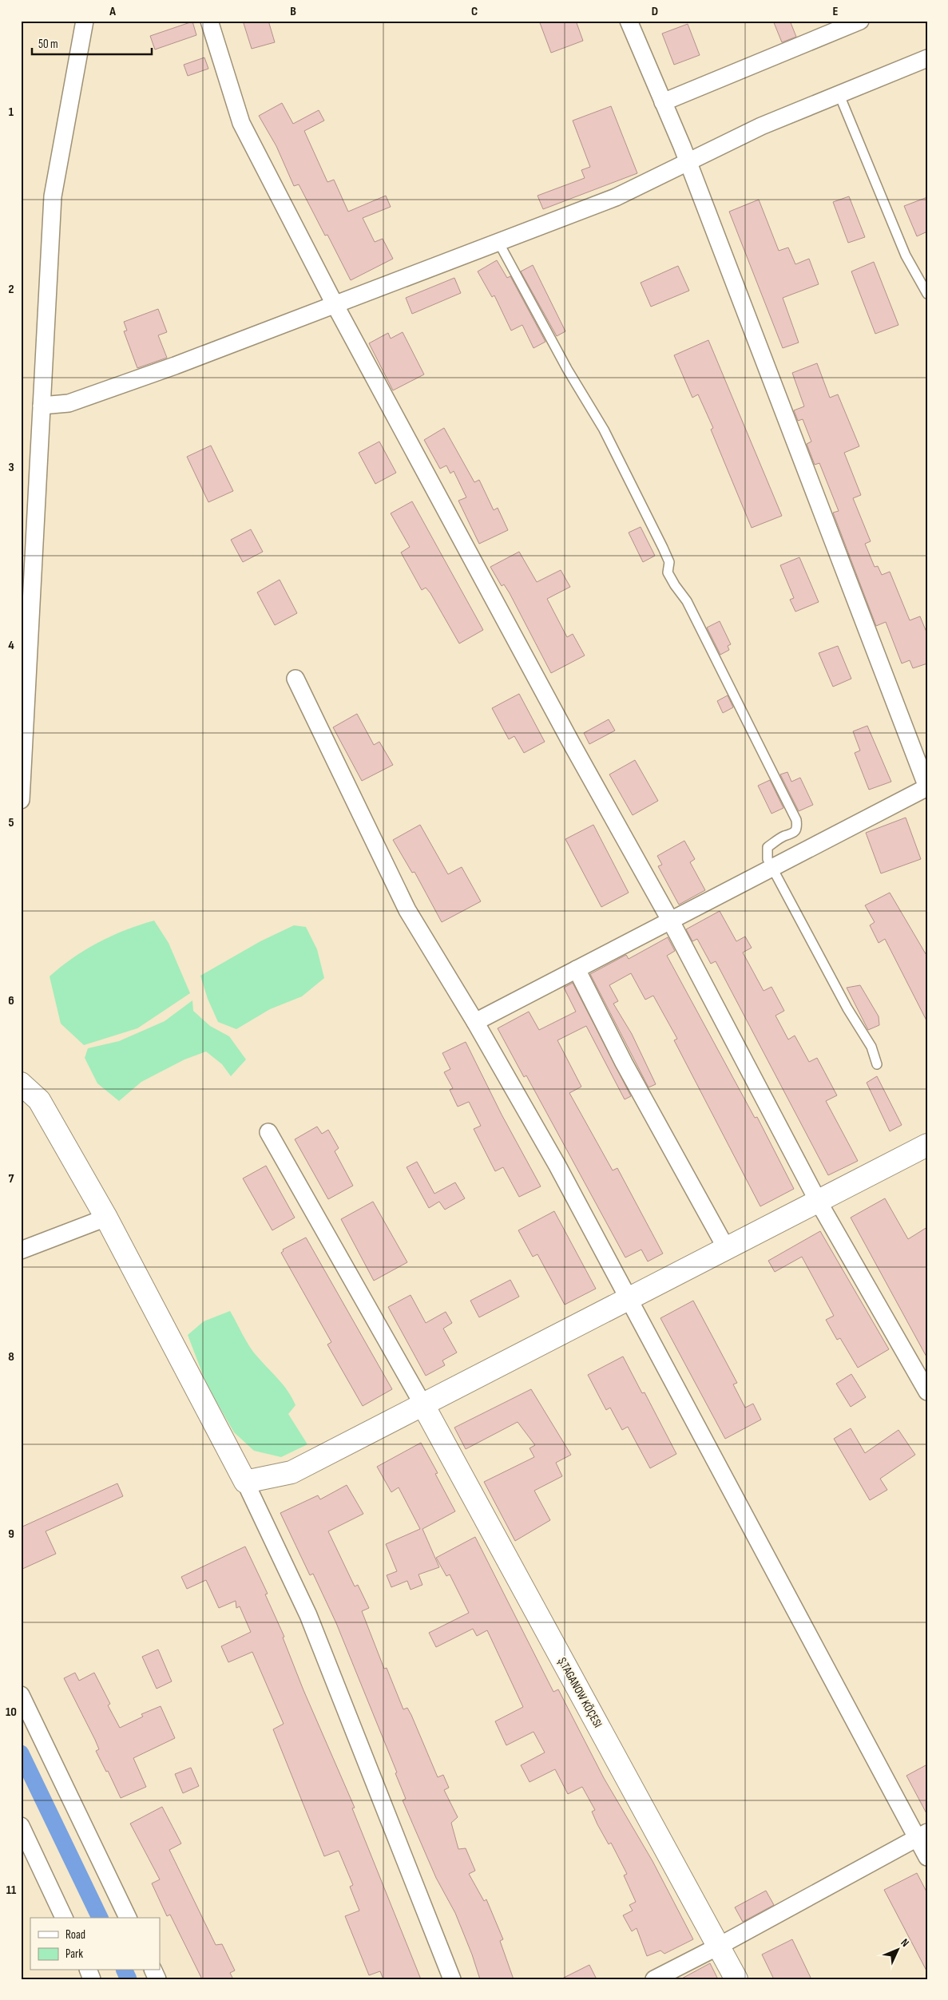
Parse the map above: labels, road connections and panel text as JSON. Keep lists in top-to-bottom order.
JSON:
{
  "streets": {
    "street": ["Ş.TAGANOW KÖÇESI"]
  },
  "legend": ["Road", "Park"],
  "scale_bar": "50 m",
  "north": "top right",
  "grid": {
    "columns": [
      "A",
      "B",
      "C",
      "D",
      "E"
    ],
    "rows": [
      "1",
      "2",
      "3",
      "4",
      "5",
      "6",
      "7",
      "8",
      "9",
      "10",
      "11"
    ]
  }
}
